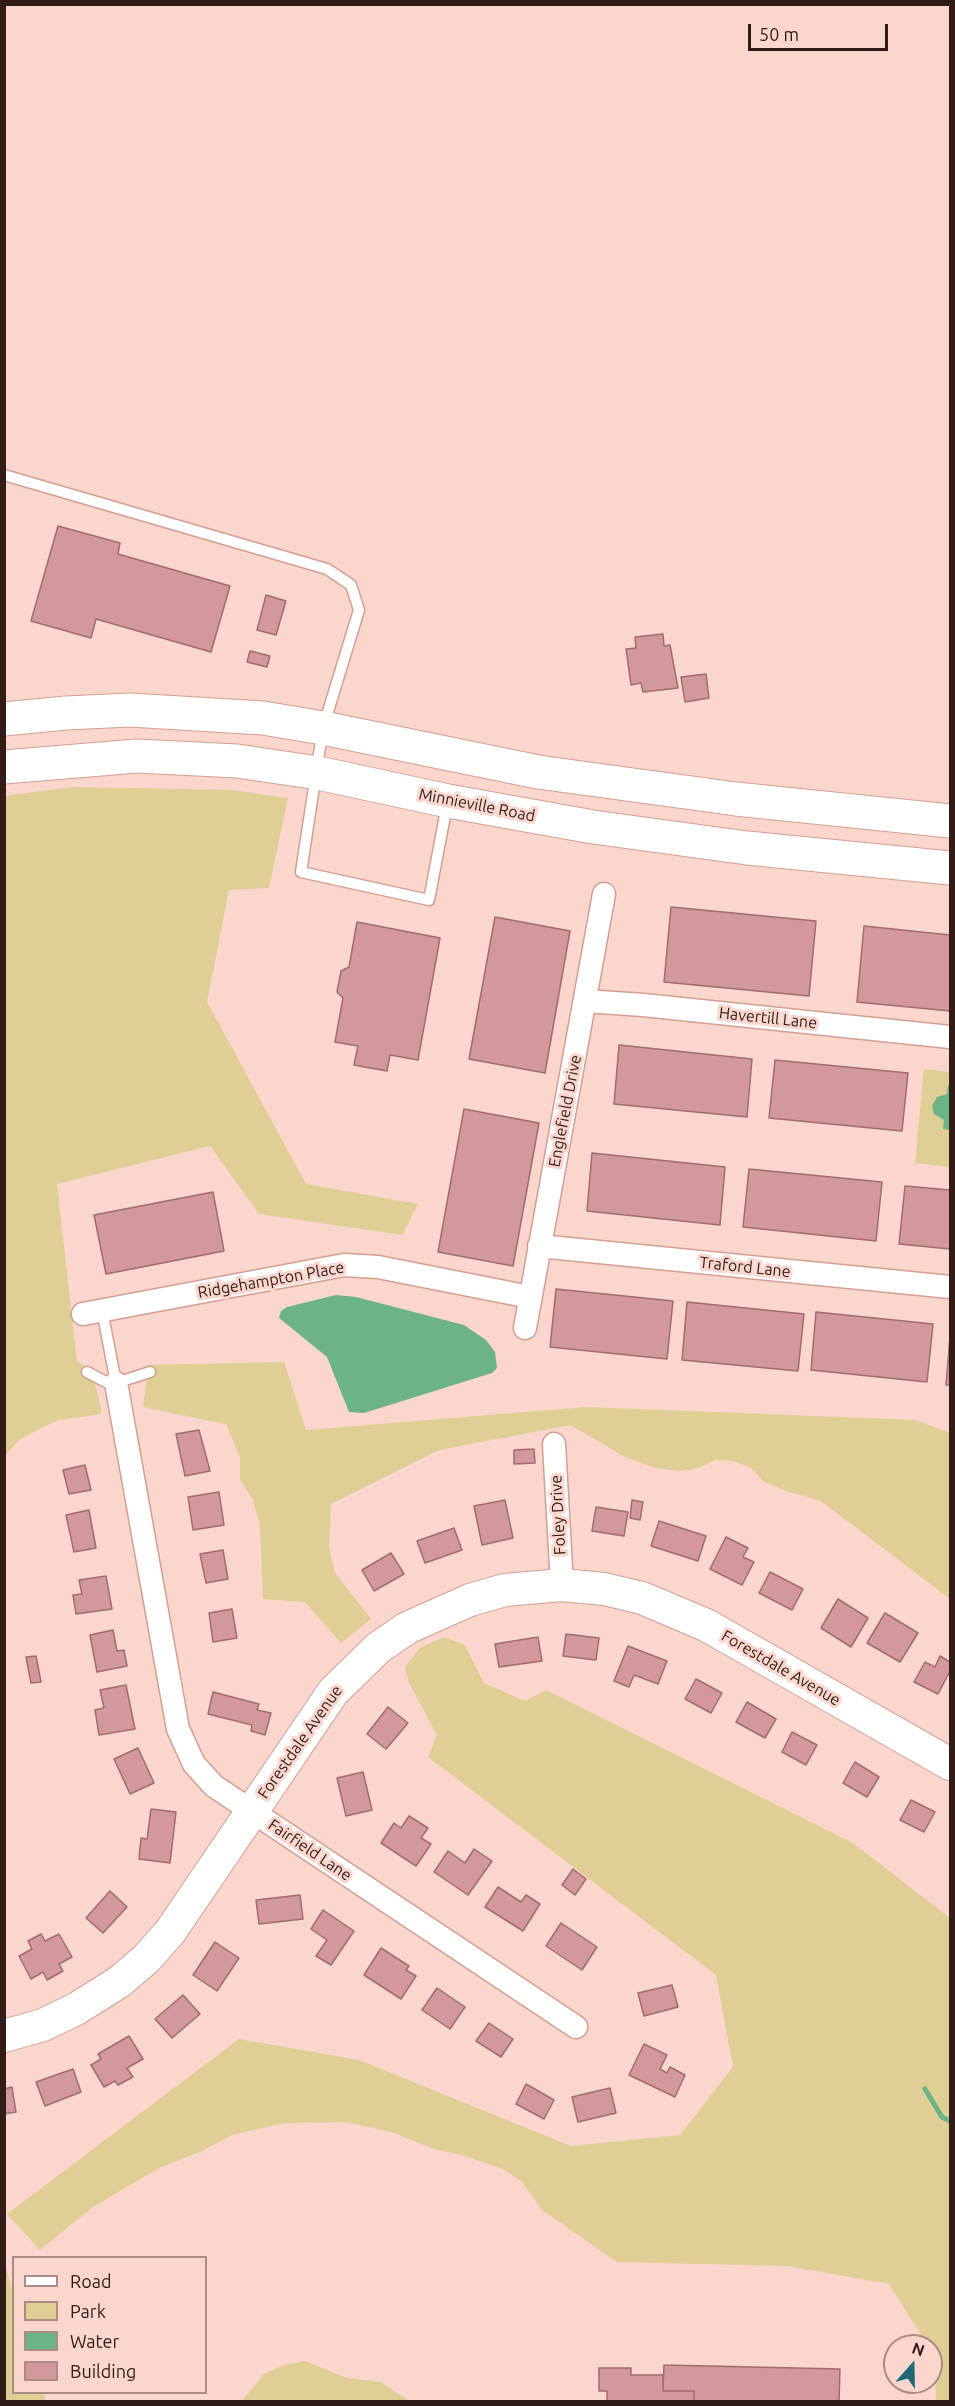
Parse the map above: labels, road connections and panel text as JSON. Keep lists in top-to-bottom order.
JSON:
{
  "streets": {
    "main road": ["Minnieville Road"],
    "street": [
      "Havertill Lane",
      "Englefield Drive",
      "Traford Lane",
      "Ridgehampton Place",
      "Foley Drive",
      "Forestdale Avenue",
      "Fairfield Lane"
    ]
  },
  "crossings": [
    ["Havertill Lane", "Englefield Drive"],
    ["Englefield Drive", "Traford Lane"],
    ["Englefield Drive", "Ridgehampton Place"],
    ["Foley Drive", "Forestdale Avenue"],
    ["Forestdale Avenue", "Fairfield Lane"]
  ],
  "legend": [
    "Road",
    "Park",
    "Water",
    "Building"
  ],
  "scale_bar": "50 m",
  "north": "top"
}
